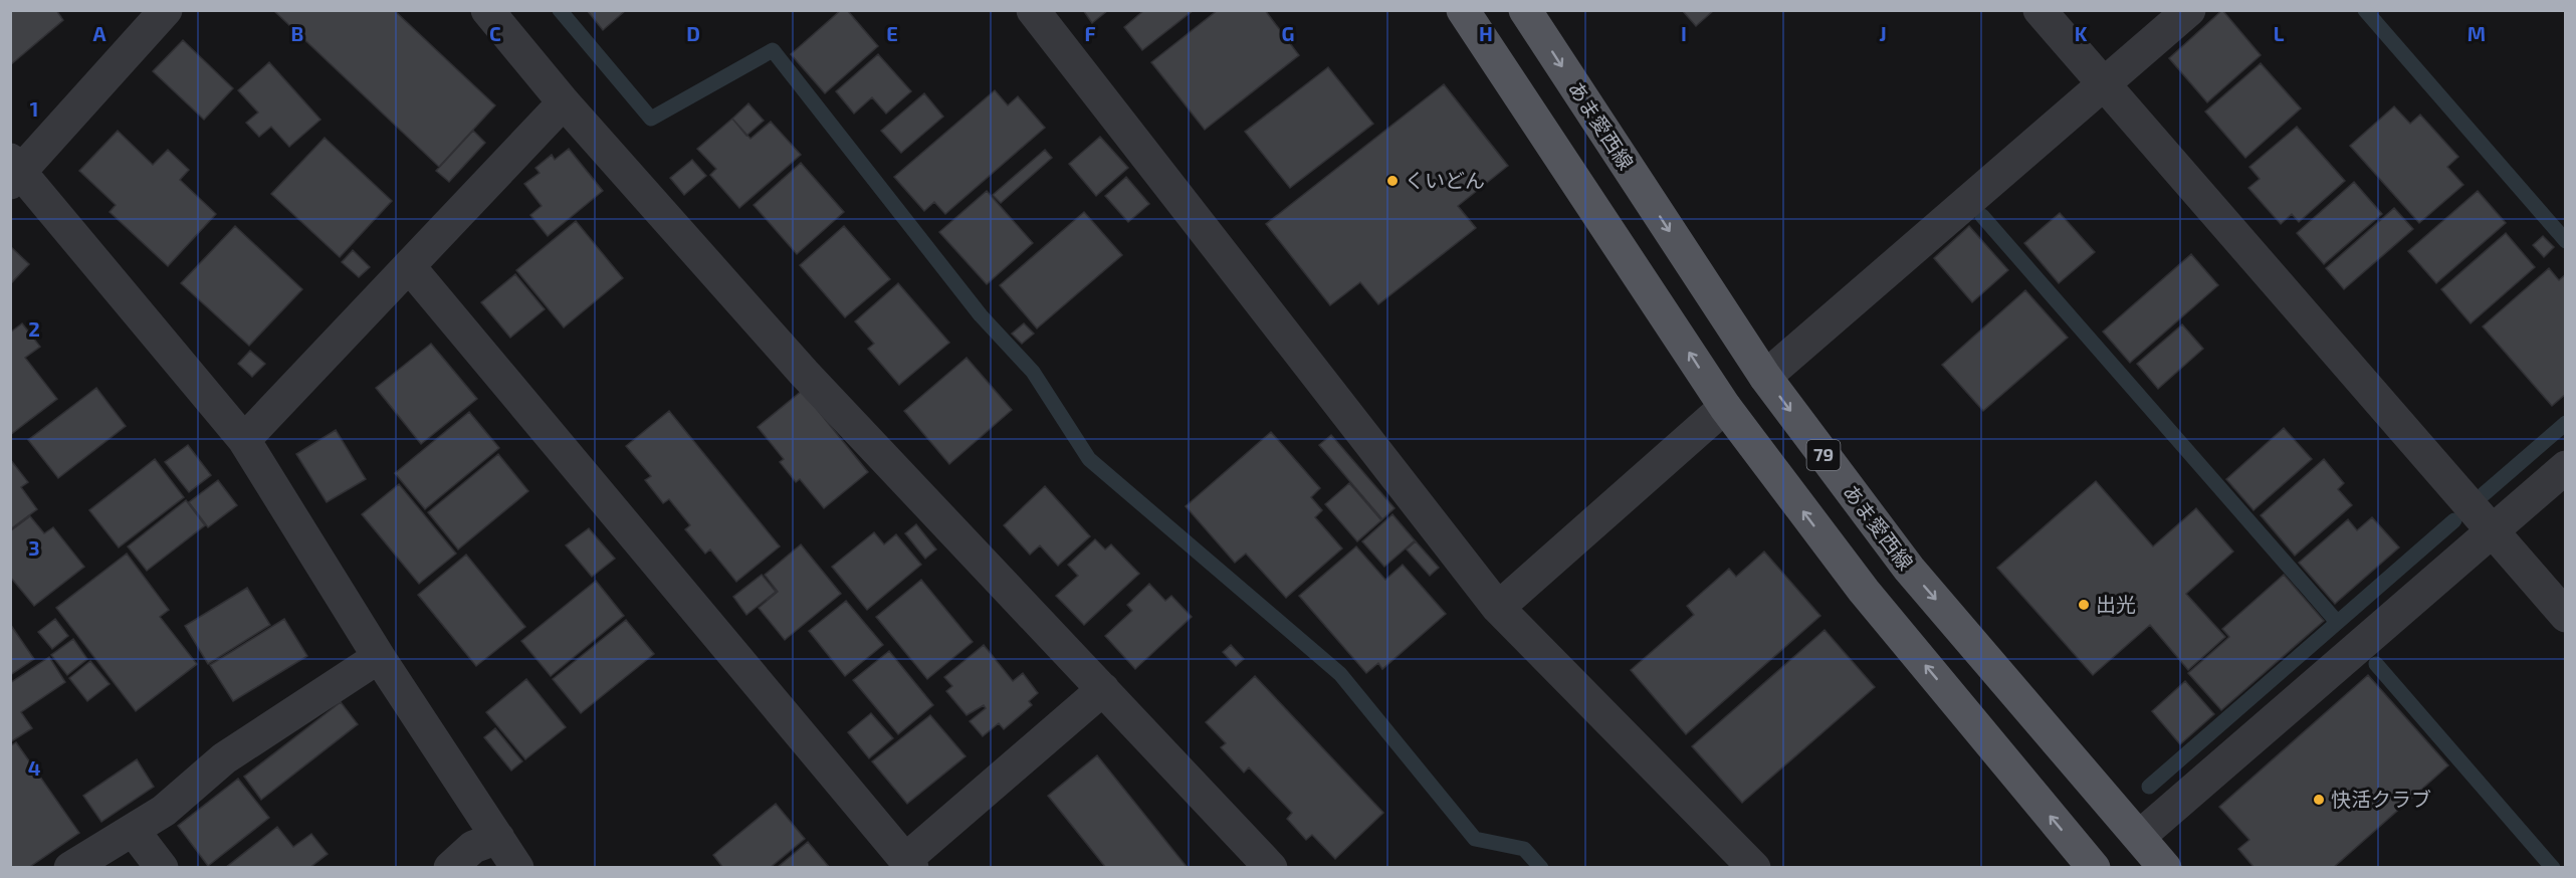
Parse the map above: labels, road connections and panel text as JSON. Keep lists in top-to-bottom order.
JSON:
{
  "streets": {
    "main road": ["あま愛西線", "79"]
  },
  "places": ["くいどん", "出光", "快活クラブ"],
  "grid": {
    "columns": [
      "A",
      "B",
      "C",
      "D",
      "E",
      "F",
      "G",
      "H",
      "I",
      "J",
      "K",
      "L",
      "M"
    ],
    "rows": [
      "1",
      "2",
      "3",
      "4"
    ]
  }
}
